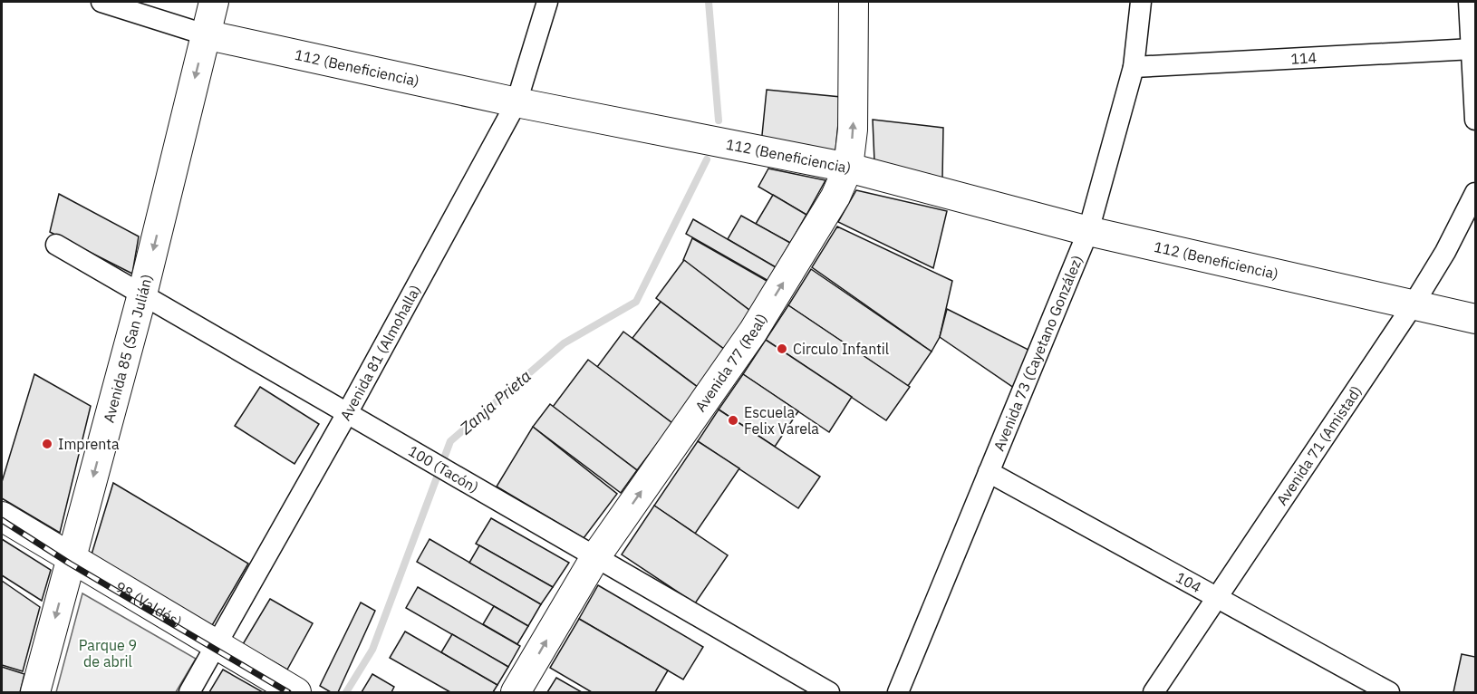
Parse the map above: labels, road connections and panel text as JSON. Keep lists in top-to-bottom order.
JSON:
{
  "streets": {
    "street": [
      "114",
      "112 (Beneficiencia)",
      "Avenida 85 (San Julián)",
      "Avenida 81 (Almohalla)",
      "Avenida 73 (Cayetano González)",
      "Avenida 77 (Real)",
      "Avenida 71 (Amistad)",
      "100 (Tacón)",
      "104",
      "98 (Valdés)"
    ]
  },
  "crossings": [
    ["114", "Avenida 73 (Cayetano González)"],
    ["112 (Beneficiencia)", "Avenida 85 (San Julián)"],
    ["112 (Beneficiencia)", "Avenida 81 (Almohalla)"],
    ["112 (Beneficiencia)", "Avenida 73 (Cayetano González)"],
    ["112 (Beneficiencia)", "Avenida 77 (Real)"],
    ["112 (Beneficiencia)", "Avenida 71 (Amistad)"],
    ["Avenida 85 (San Julián)", "100 (Tacón)"],
    ["Avenida 85 (San Julián)", "98 (Valdés)"],
    ["Avenida 81 (Almohalla)", "100 (Tacón)"],
    ["Avenida 81 (Almohalla)", "98 (Valdés)"],
    ["Avenida 73 (Cayetano González)", "104"],
    ["Avenida 77 (Real)", "100 (Tacón)"],
    ["Avenida 71 (Amistad)", "104"]
  ],
  "one_way": ["Avenida 85 (San Julián)", "Avenida 77 (Real)"],
  "water": ["Zanja Prieta"],
  "parks": ["Parque 9 de abril"],
  "places": ["Circulo Infantil", "Escuela Felix Varela", "Imprenta"]
}
